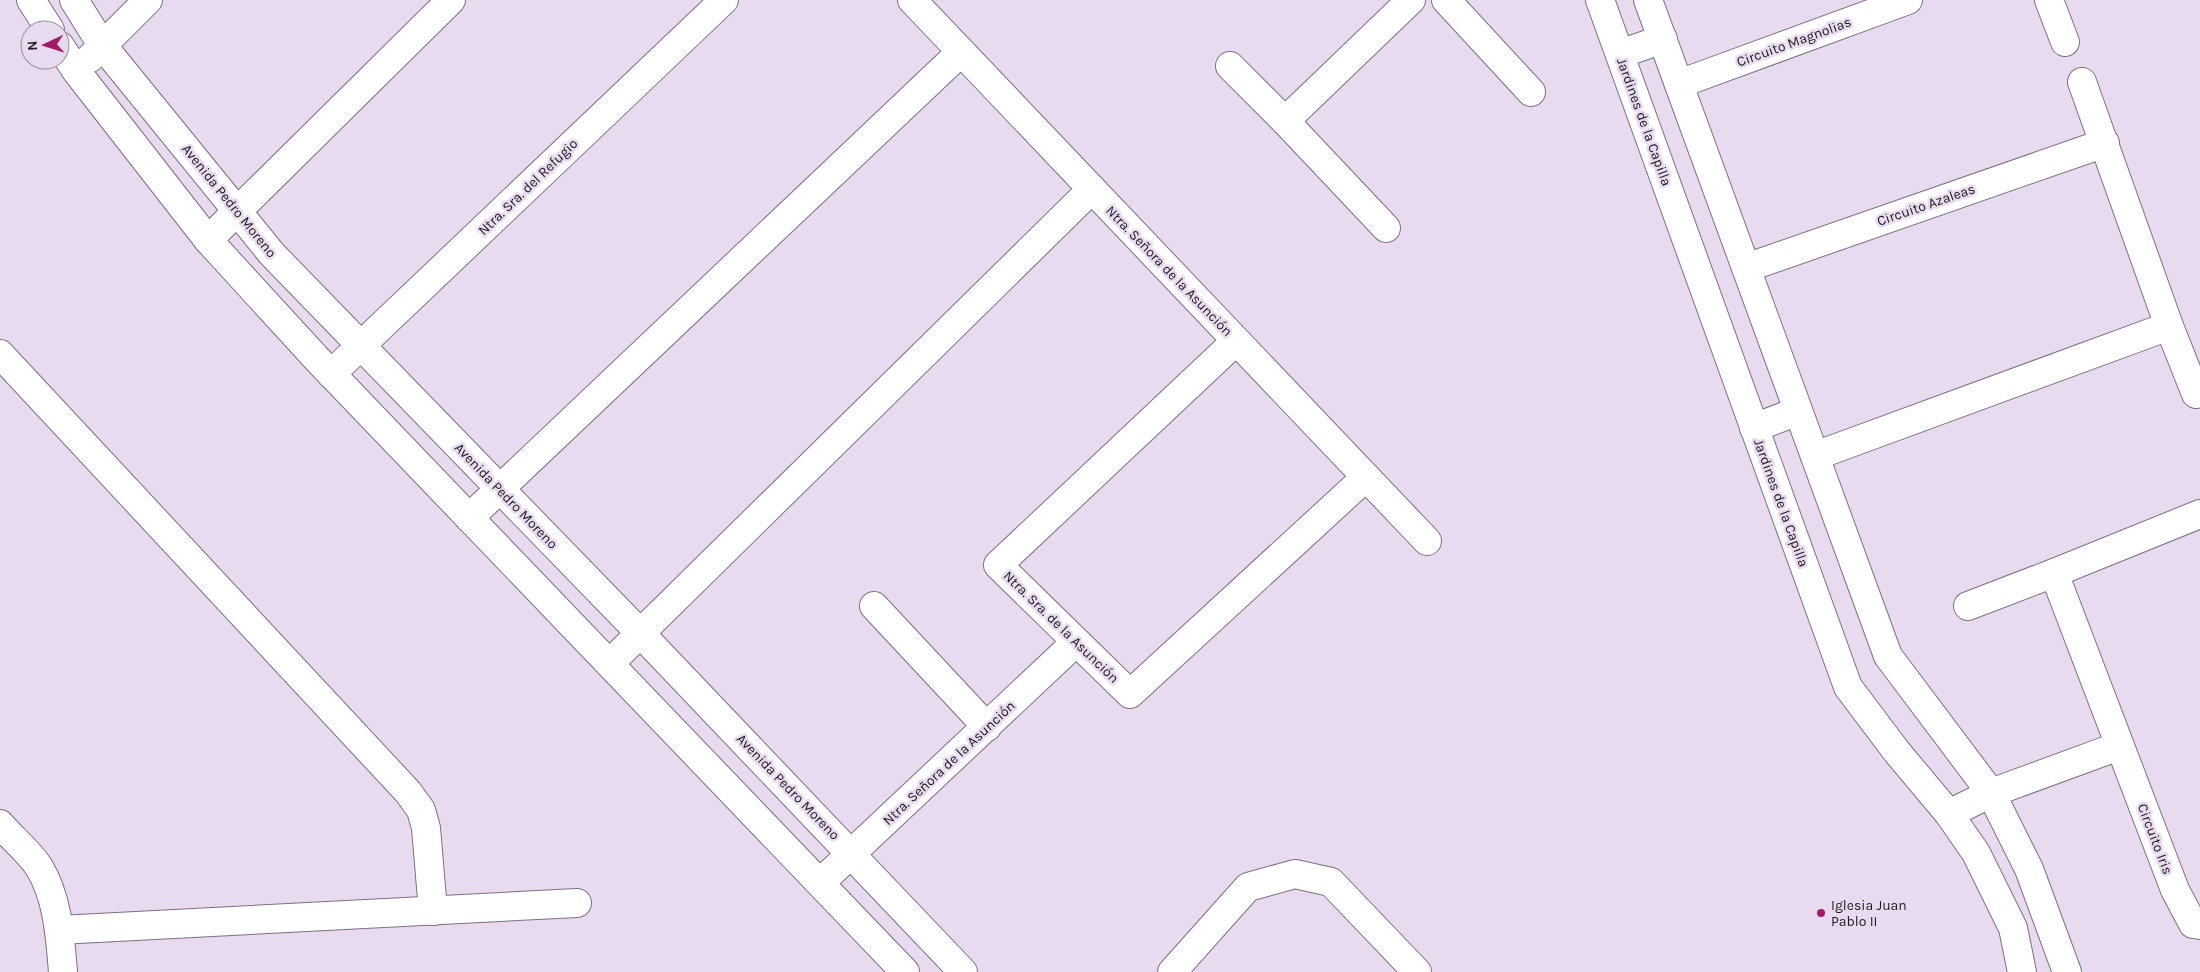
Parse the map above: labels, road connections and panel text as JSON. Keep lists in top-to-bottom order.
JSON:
{
  "streets": {
    "street": [
      "Circuito Magnolias",
      "Jardines de la Capilla",
      "Ntra. Sra. del Refugio",
      "Avenida Pedro Moreno",
      "Circuito Azaleas",
      "Ntra. Señora de la Asunción",
      "Ntra. Sra. de la Asunción",
      "Circuito Iris"
    ]
  },
  "crossings": [
    ["Ntra. Sra. del Refugio", "Avenida Pedro Moreno"],
    ["Avenida Pedro Moreno", "Ntra. Señora de la Asunción"],
    ["Ntra. Señora de la Asunción", "Ntra. Sra. de la Asunción"]
  ],
  "places": ["Iglesia Juan Pablo II"],
  "north": "left"
}
